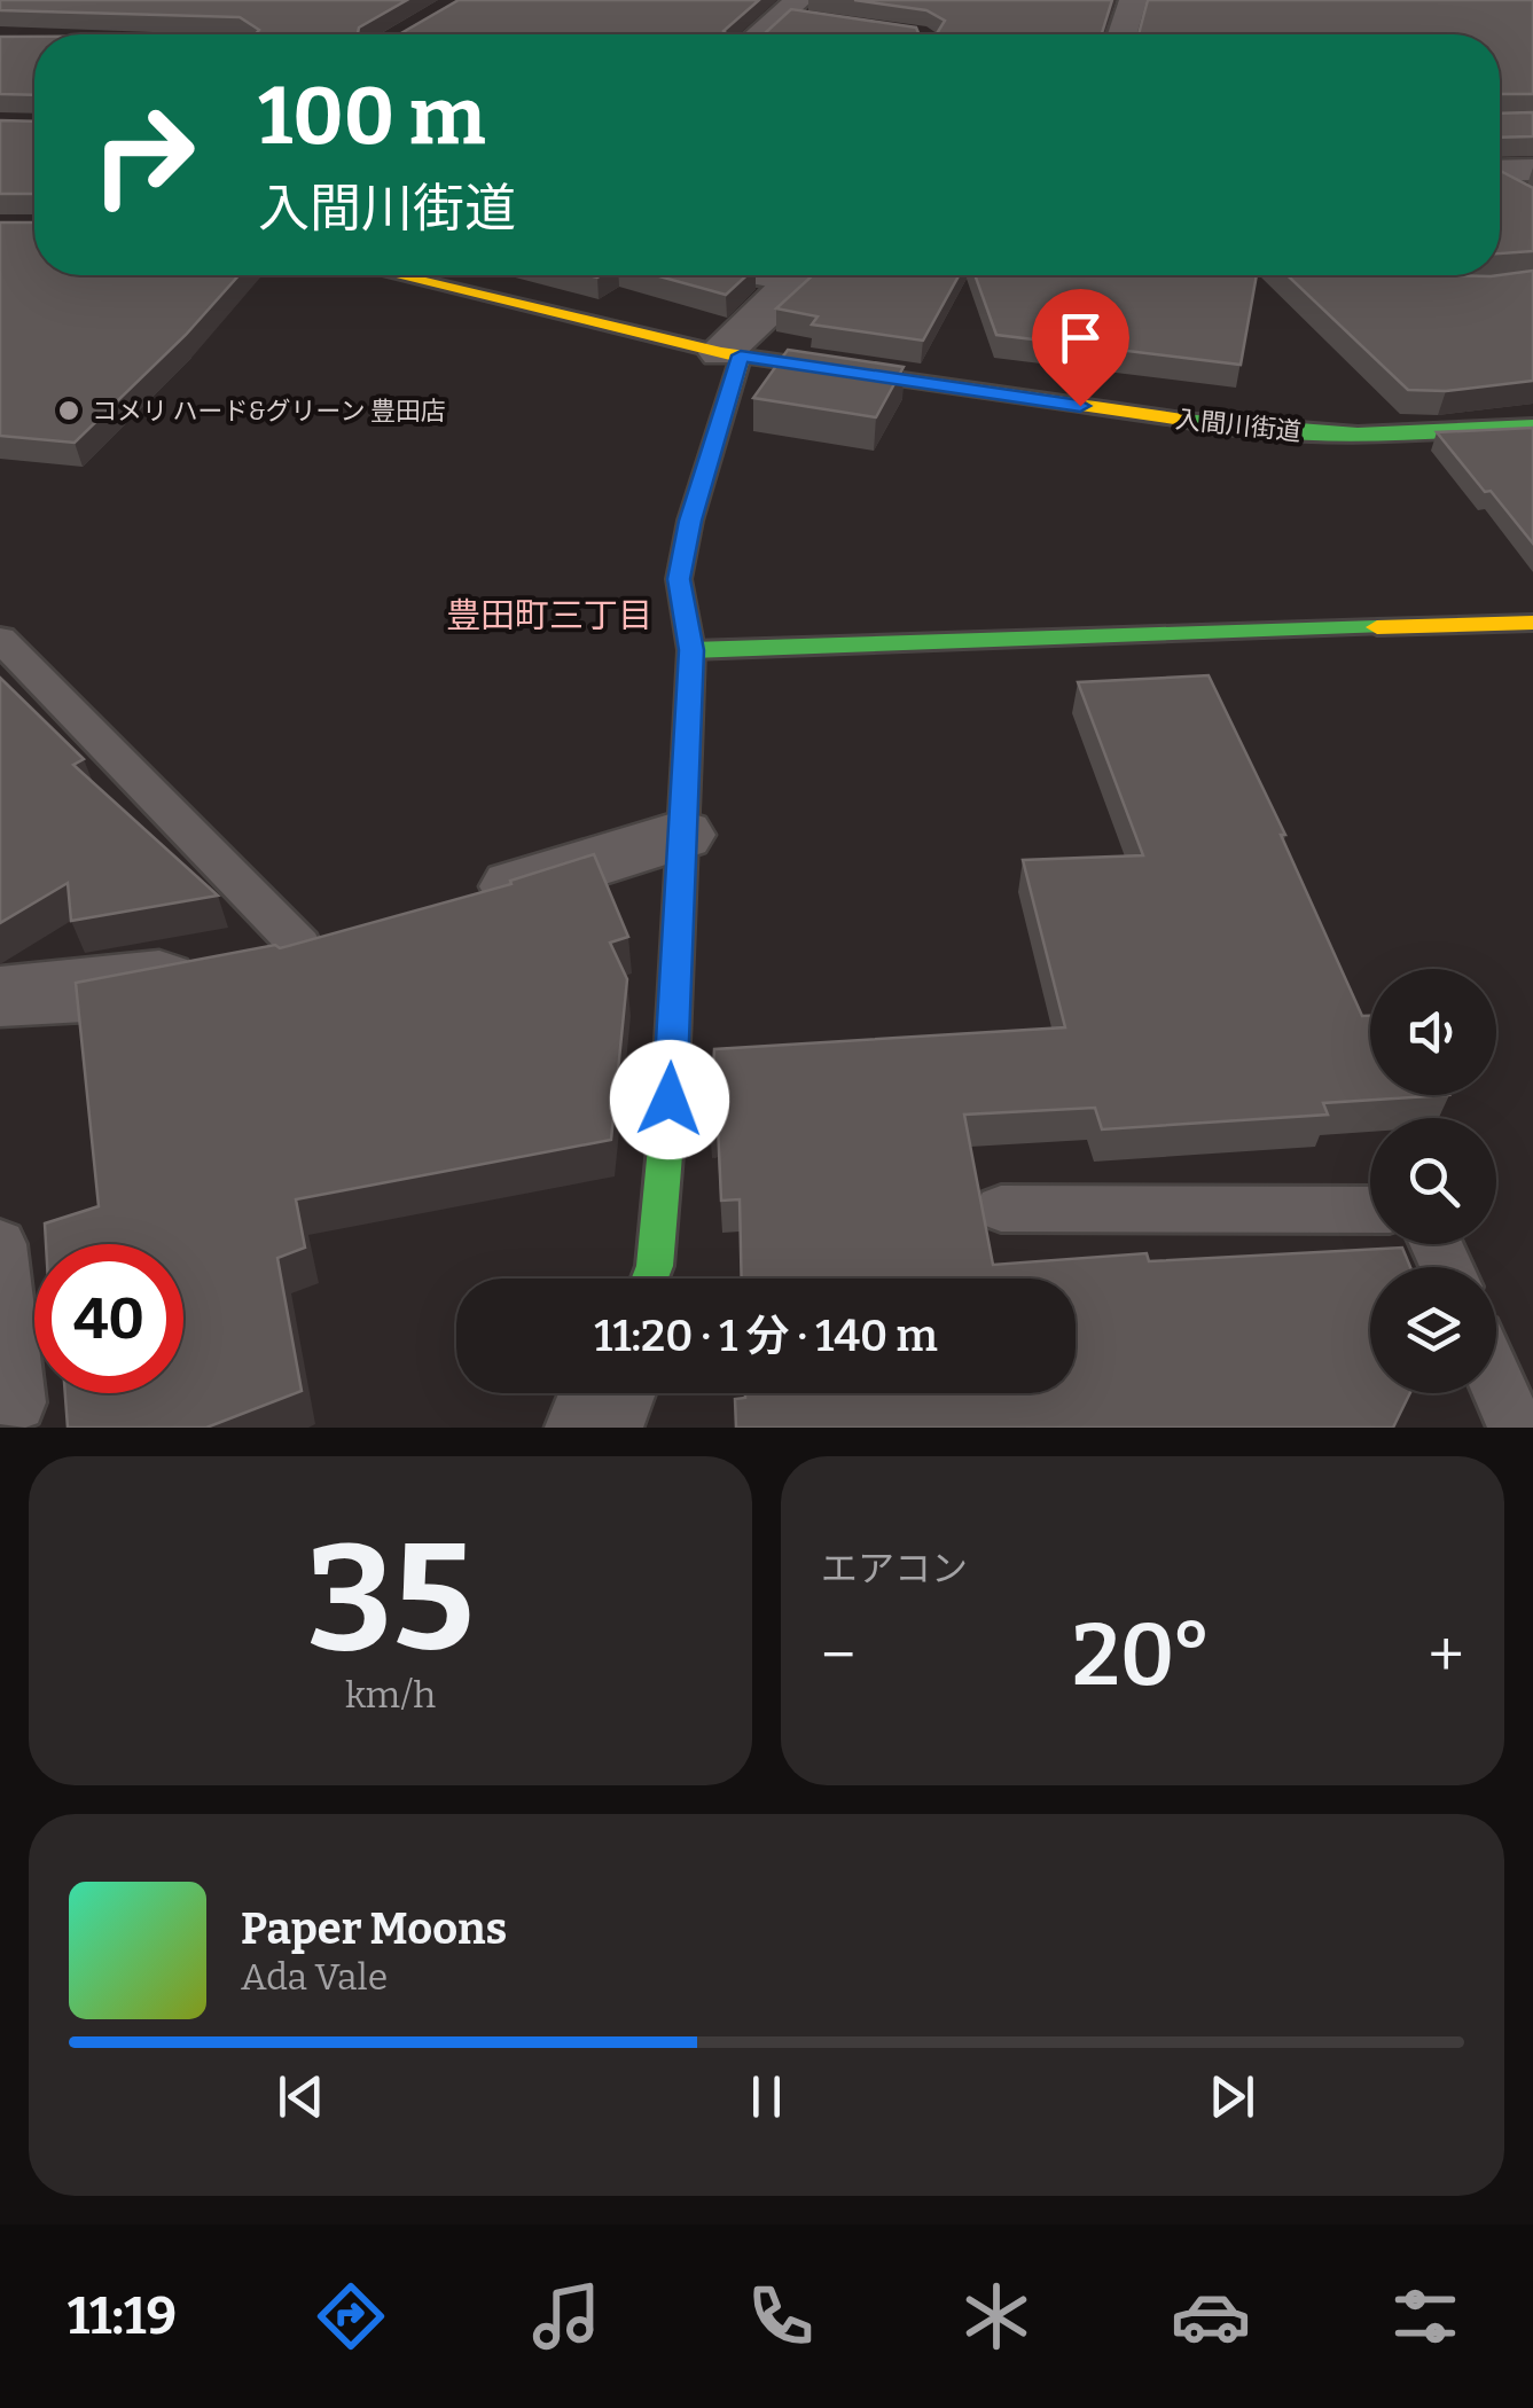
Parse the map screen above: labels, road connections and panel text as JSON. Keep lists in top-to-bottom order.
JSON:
{
  "streets": {
    "street": ["入間川街道"]
  },
  "districts": ["豊田町三丁目"],
  "places": ["コメリ ハード&グリーン 豊田店"],
  "page": {
    "turn": ["100 m", "入間川街道"],
    "limit": "40",
    "trip": "11:20 · 1 分 · 140 m",
    "tile": [
      ["35", "km/h"],
      "エアコン"
    ],
    "heat": ["−", "20°", "+"],
    "song": ["Paper Moons", "Ada Vale"],
    "tabs": "11:19"
  }
}
